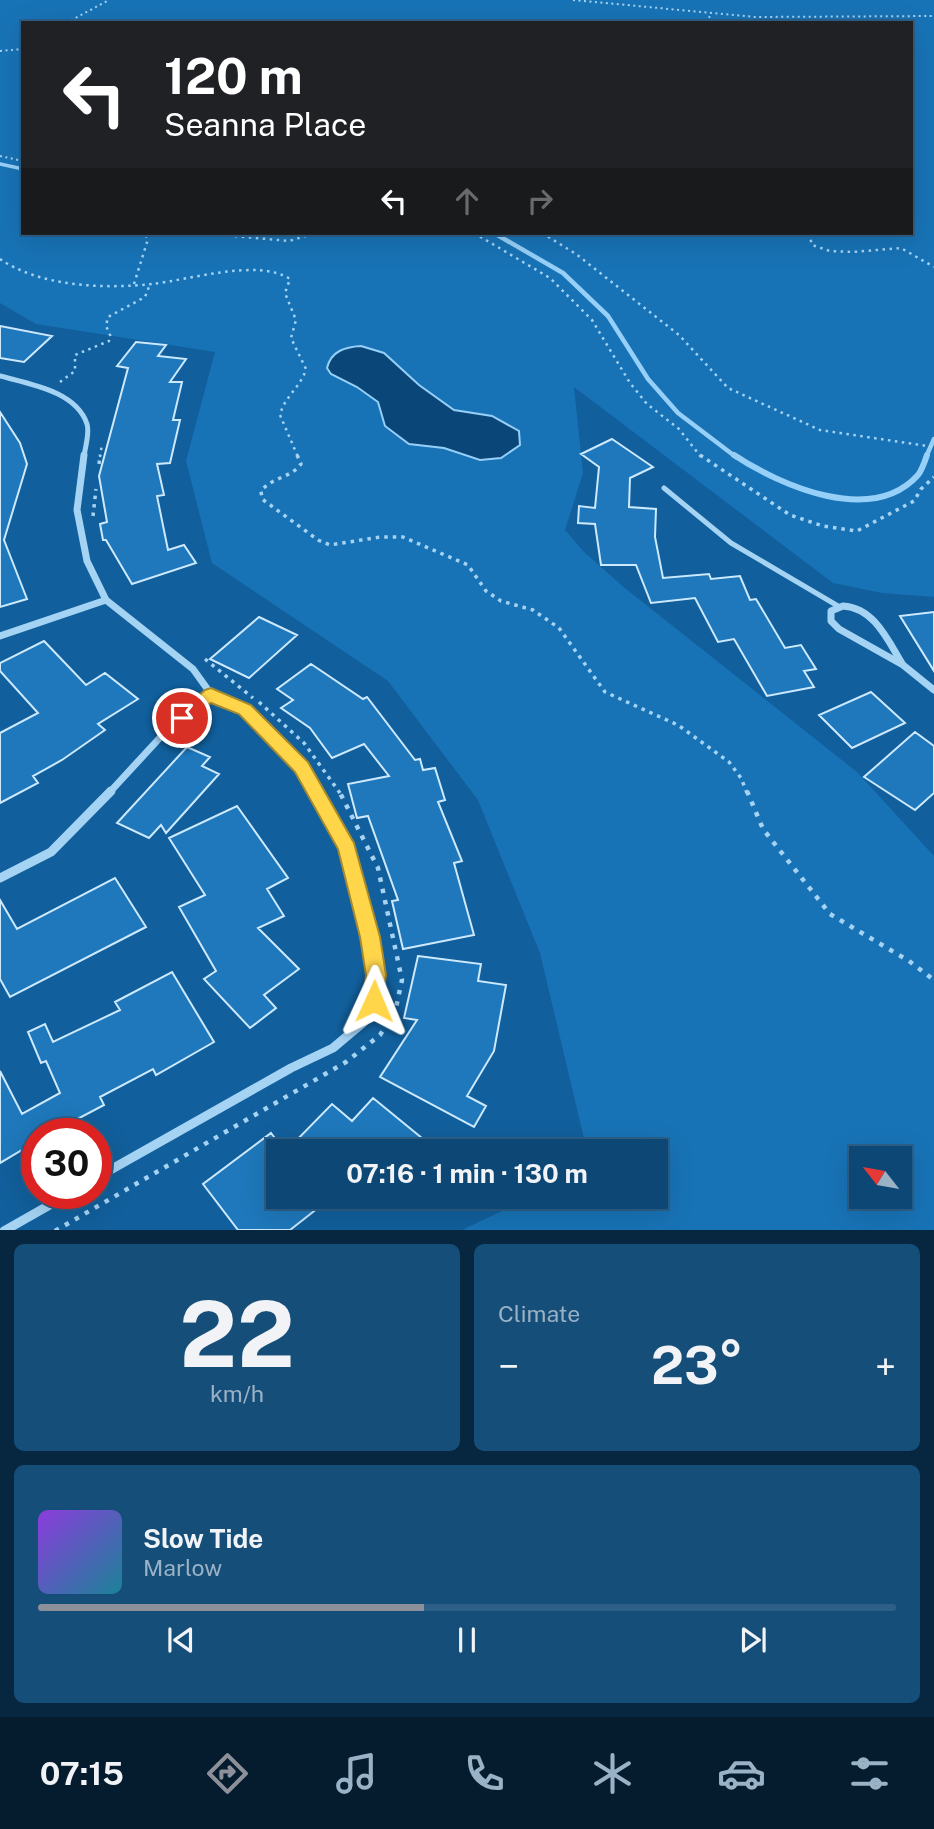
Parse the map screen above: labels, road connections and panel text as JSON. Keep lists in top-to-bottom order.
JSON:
{
  "north": "top left",
  "page": {
    "turn": ["120 m", "Seanna Place"],
    "limit": "30",
    "trip": "07:16 · 1 min · 130 m",
    "tile": [
      ["22", "km/h"],
      "Climate"
    ],
    "heat": ["−", "23°", "+"],
    "song": ["Slow Tide", "Marlow"],
    "tabs": "07:15"
  }
}
